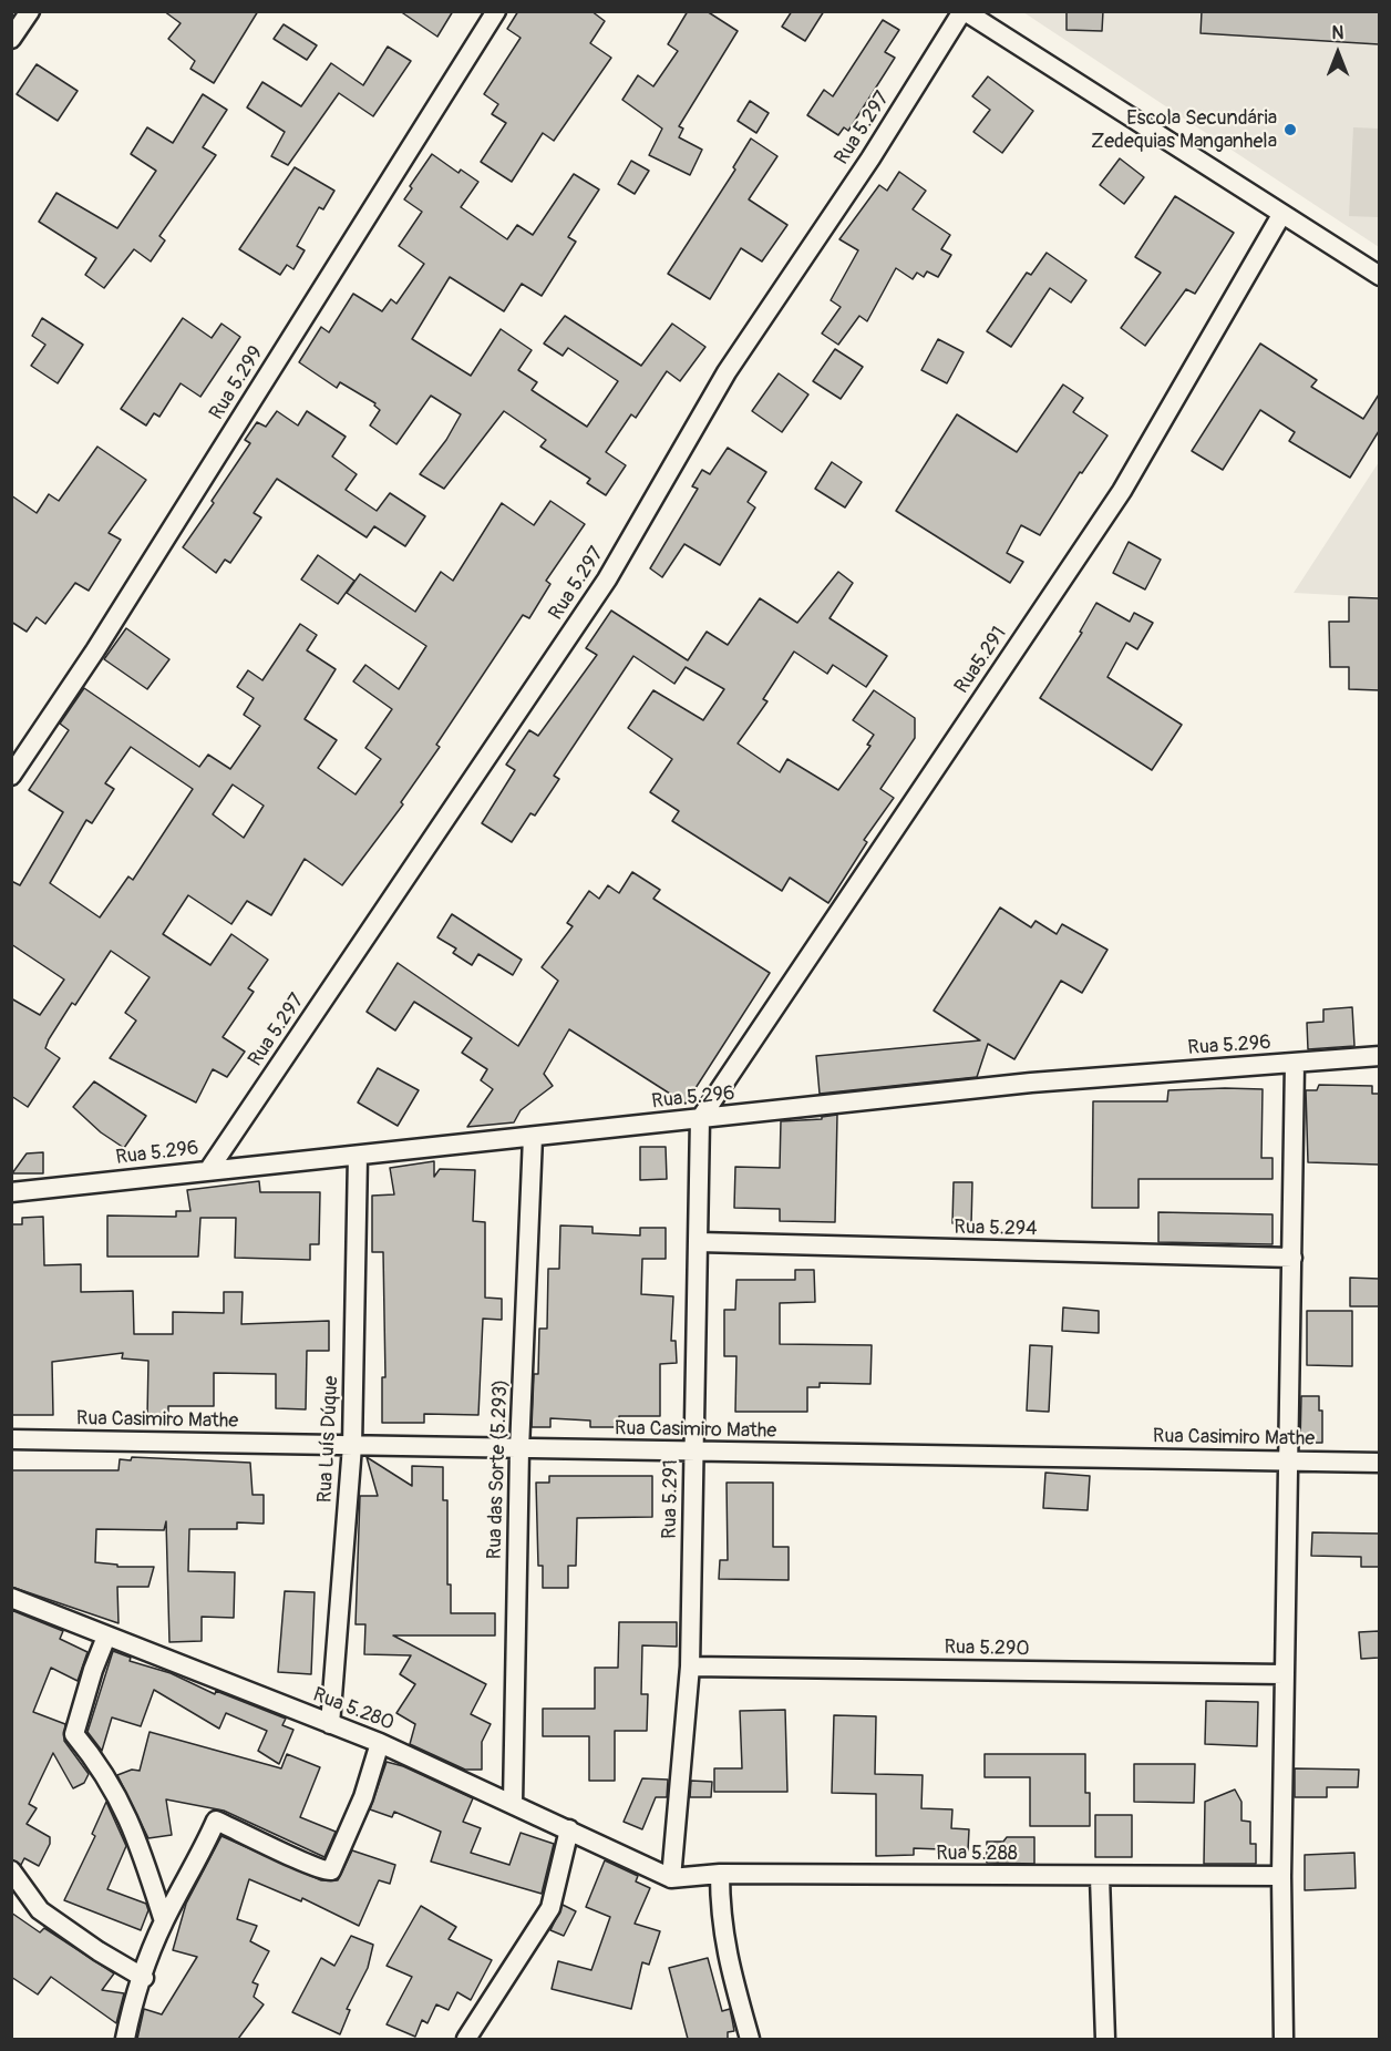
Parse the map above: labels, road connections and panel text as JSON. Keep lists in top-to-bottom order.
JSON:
{
  "streets": {
    "street": [
      "Rua 5.297",
      "Rua 5.299",
      "Rua5.291",
      "Rua 5.296",
      "Rua 5.294",
      "Rua Casimiro Mathe",
      "Rua Luís Dúque",
      "Rua das Sorte (5.293)",
      "Rua 5.291",
      "Rua 5.290",
      "Rua 5.280",
      "Rua 5.288"
    ]
  },
  "crossings": [
    ["Rua 5.297", "Rua 5.296"],
    ["Rua5.291", "Rua 5.296"],
    ["Rua5.291", "Rua 5.291"],
    ["Rua 5.296", "Rua Luís Dúque"],
    ["Rua 5.296", "Rua das Sorte (5.293)"],
    ["Rua 5.296", "Rua 5.291"],
    ["Rua 5.294", "Rua 5.291"],
    ["Rua Casimiro Mathe", "Rua Luís Dúque"],
    ["Rua Casimiro Mathe", "Rua das Sorte (5.293)"],
    ["Rua Casimiro Mathe", "Rua 5.291"],
    ["Rua Luís Dúque", "Rua 5.280"],
    ["Rua das Sorte (5.293)", "Rua 5.280"],
    ["Rua 5.291", "Rua 5.290"],
    ["Rua 5.291", "Rua 5.280"],
    ["Rua 5.291", "Rua 5.288"],
    ["Rua 5.280", "Rua 5.288"]
  ],
  "places": ["Escola Secundária Zedequias Manganhela"],
  "north": "top"
}
